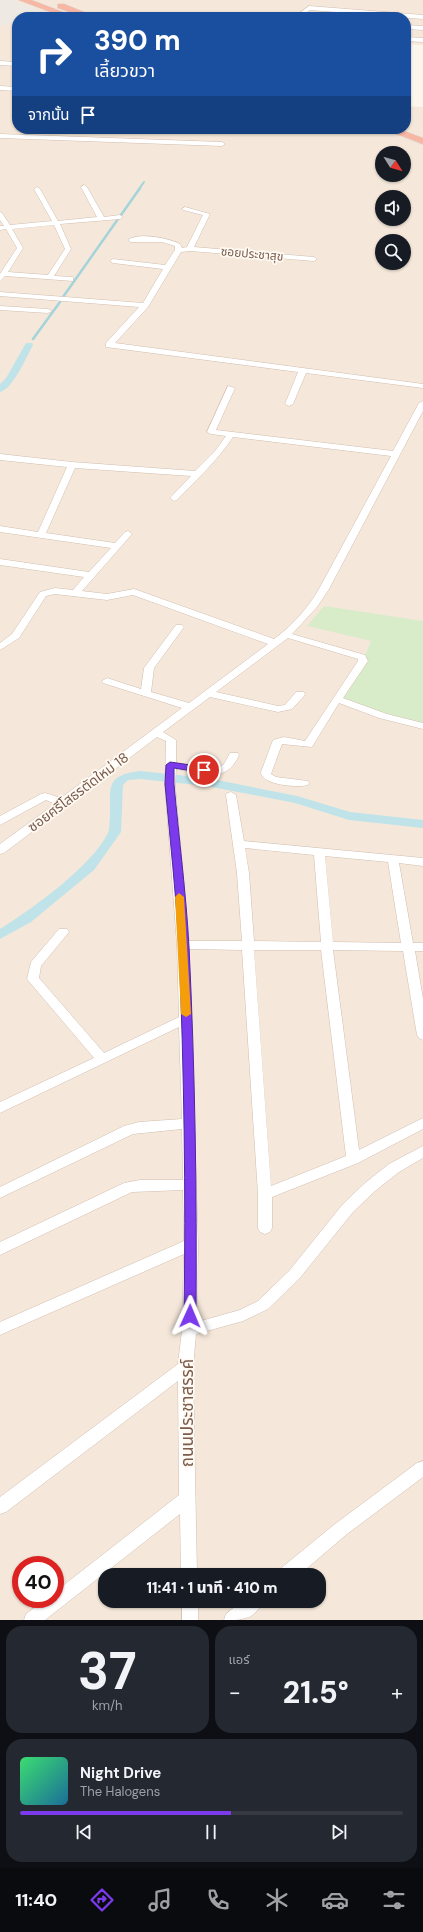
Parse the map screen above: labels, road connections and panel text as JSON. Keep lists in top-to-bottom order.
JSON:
{
  "streets": {
    "street": ["ซอยประชาสุข", "ซอยศรีโสธรตัดใหม่ 18", "ถนนประชาสรรค์"]
  },
  "crossings": [
    ["ซอยศรีโสธรตัดใหม่ 18", "ถนนประชาสรรค์"]
  ],
  "north": "bottom right",
  "page": {
    "turn": ["390 m", "เลี้ยวขวา"],
    "then": "จากนั้น",
    "limit": "40",
    "trip": "11:41 · 1 นาที · 410 m",
    "tile": [
      ["37", "km/h"],
      "แอร์"
    ],
    "heat": ["−", "21.5°", "+"],
    "song": ["Night Drive", "The Halogens"],
    "tabs": "11:40"
  }
}
